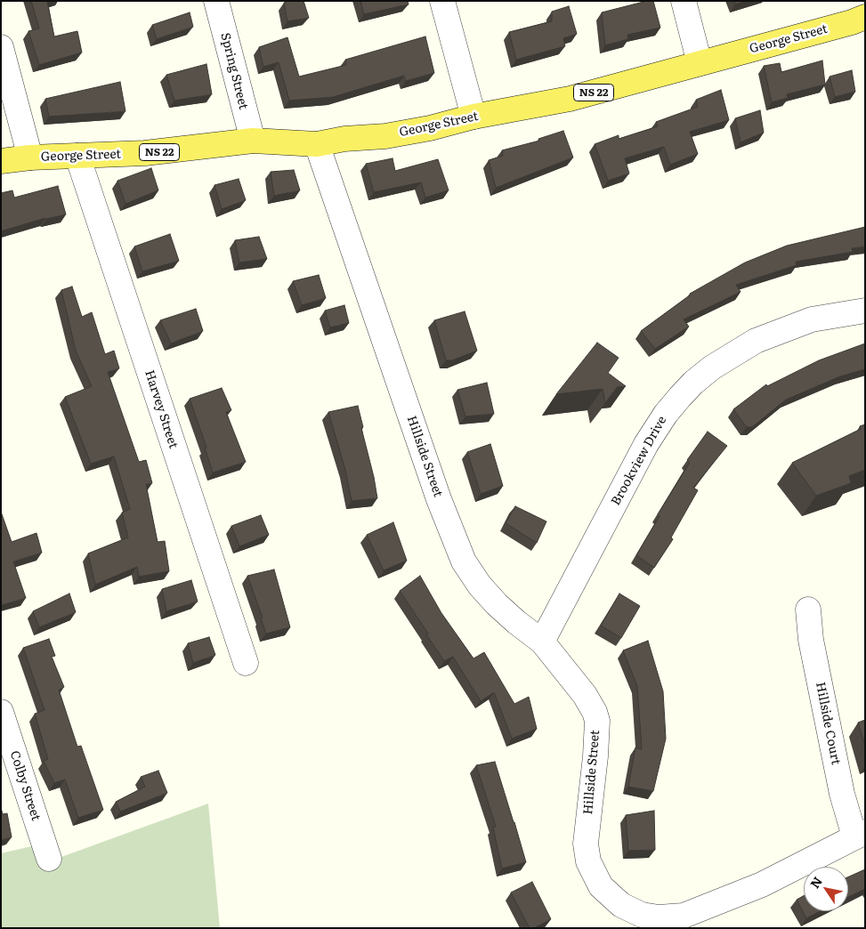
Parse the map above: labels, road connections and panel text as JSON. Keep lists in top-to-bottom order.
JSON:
{
  "streets": {
    "main road": ["George Street", "NS 22"],
    "street": [
      "Spring Street",
      "Harvey Street",
      "Hillside Street",
      "Brookview Drive",
      "Hillside Court",
      "Colby Street"
    ]
  },
  "crossings": [
    ["George Street", "Spring Street"],
    ["George Street", "Harvey Street"],
    ["George Street", "Hillside Street"],
    ["Hillside Street", "Brookview Drive"],
    ["Hillside Street", "Hillside Court"]
  ],
  "north": "top left"
}
